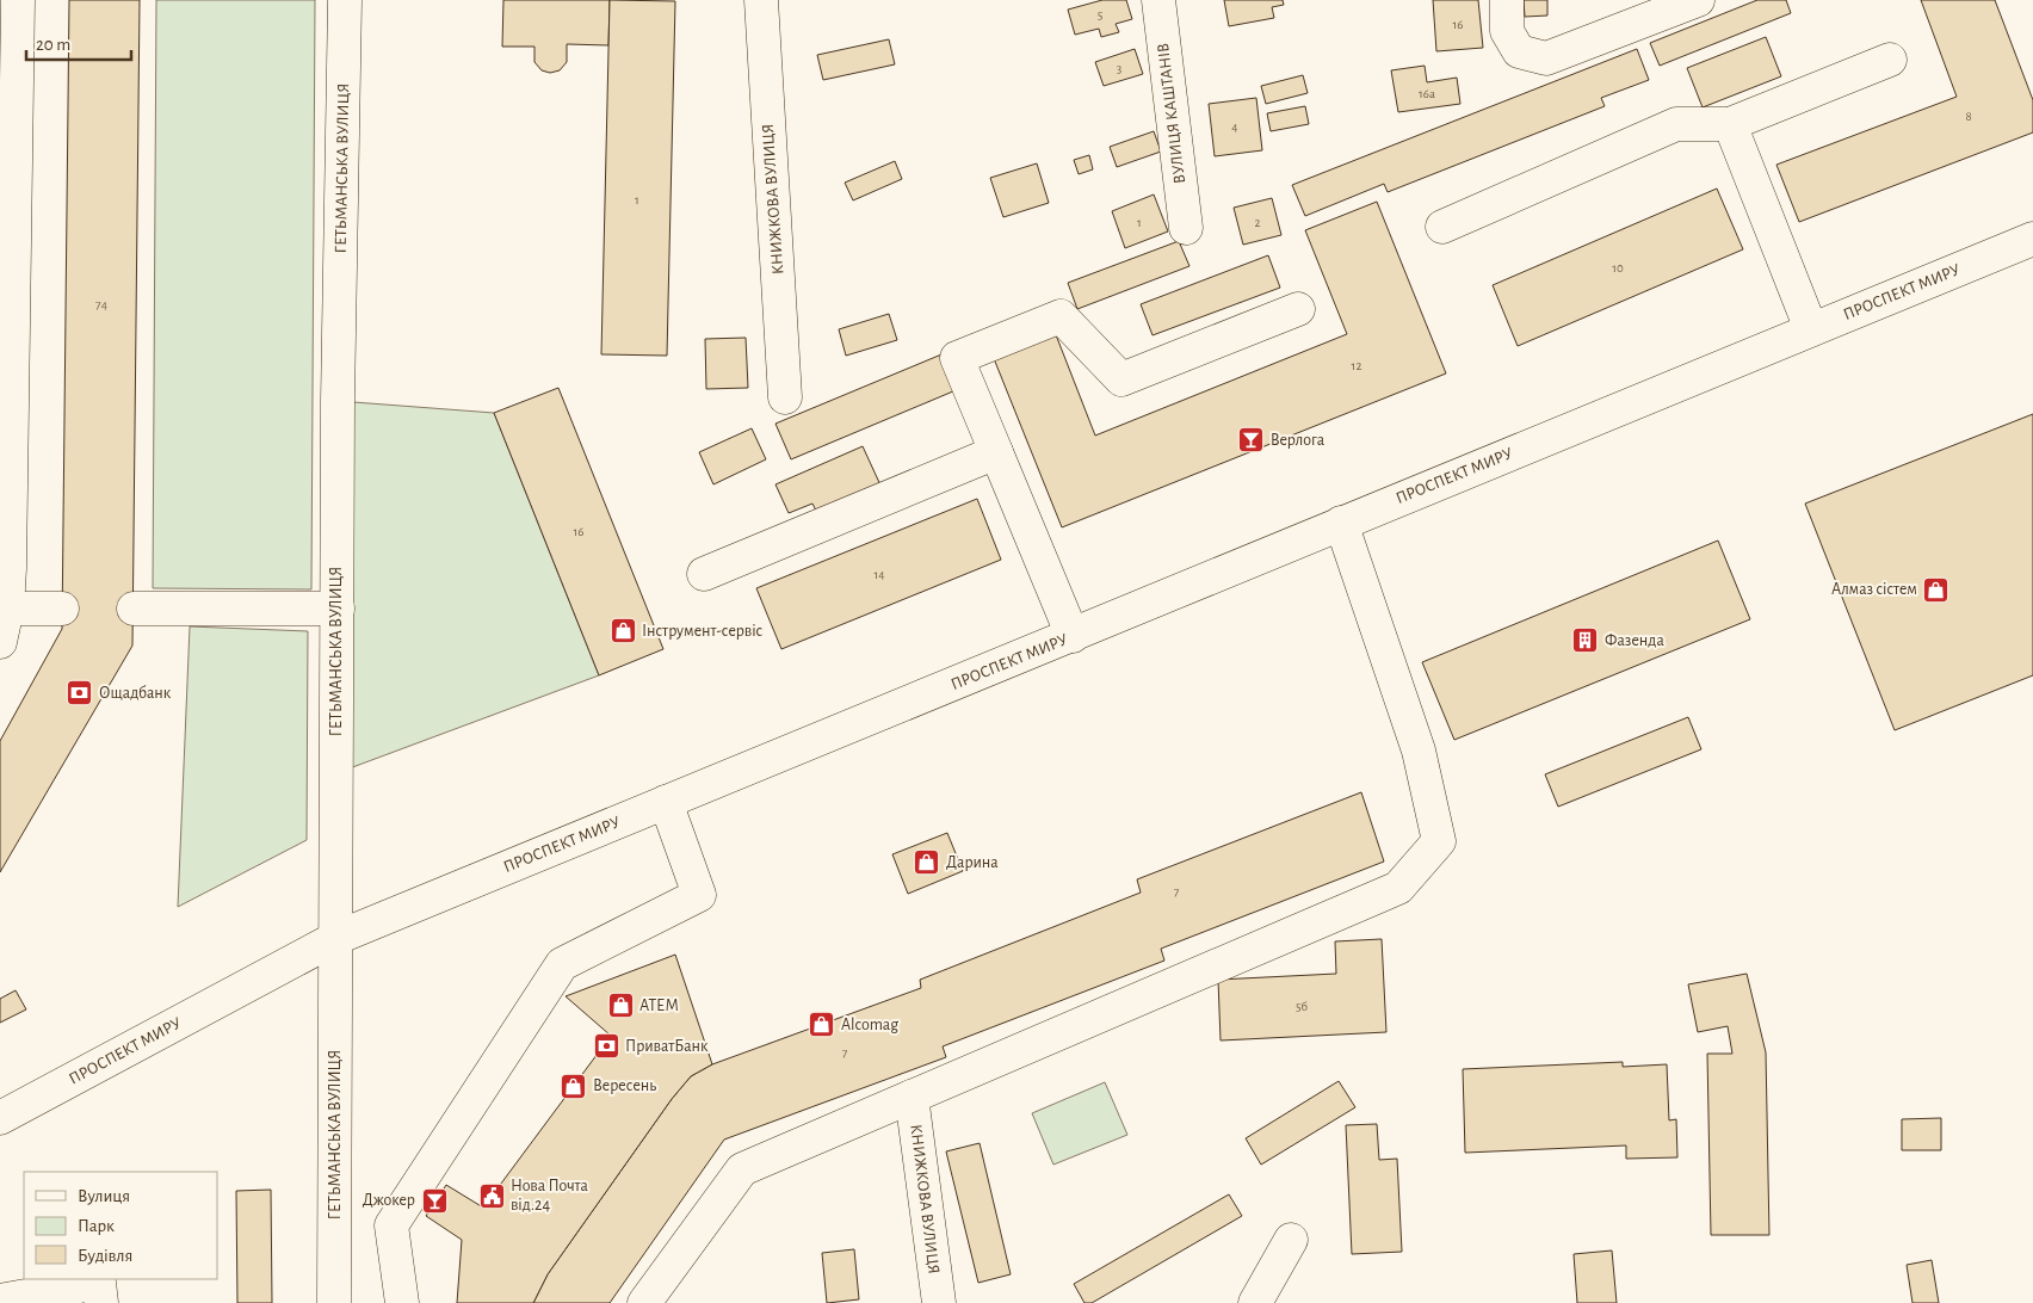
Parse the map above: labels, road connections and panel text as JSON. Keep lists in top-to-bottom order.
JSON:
{
  "streets": {
    "street": [
      "ВУЛИЦЯ КАШТАНІВ",
      "ГЕТЬМАНСЬКА ВУЛИЦЯ",
      "КНИЖКОВА ВУЛИЦЯ",
      "ПРОСПЕКТ МИРУ"
    ]
  },
  "crossings": [
    ["ГЕТЬМАНСЬКА ВУЛИЦЯ", "ПРОСПЕКТ МИРУ"]
  ],
  "places": {
    "bar": ["Beрлога", "Джокер"],
    "shop": [
      "Алмаз сістем",
      "Інструмент-сервіс",
      "Дарина",
      "АТЕМ",
      "Alcomag",
      "Вересень"
    ],
    "building": ["Фазенда"],
    "bank": ["Ощадбанк", "ПриватБанк"],
    "public building": ["Нова Почта від.24"]
  },
  "house_numbers": [
    "5",
    "16",
    "3",
    "16а",
    "8",
    "4",
    "1",
    "1",
    "2",
    "10",
    "74",
    "12",
    "16",
    "14",
    "7",
    "5б",
    "7"
  ],
  "legend": ["Вулиця", "Парк", "Будівля"],
  "scale_bar": "20 m"
}
